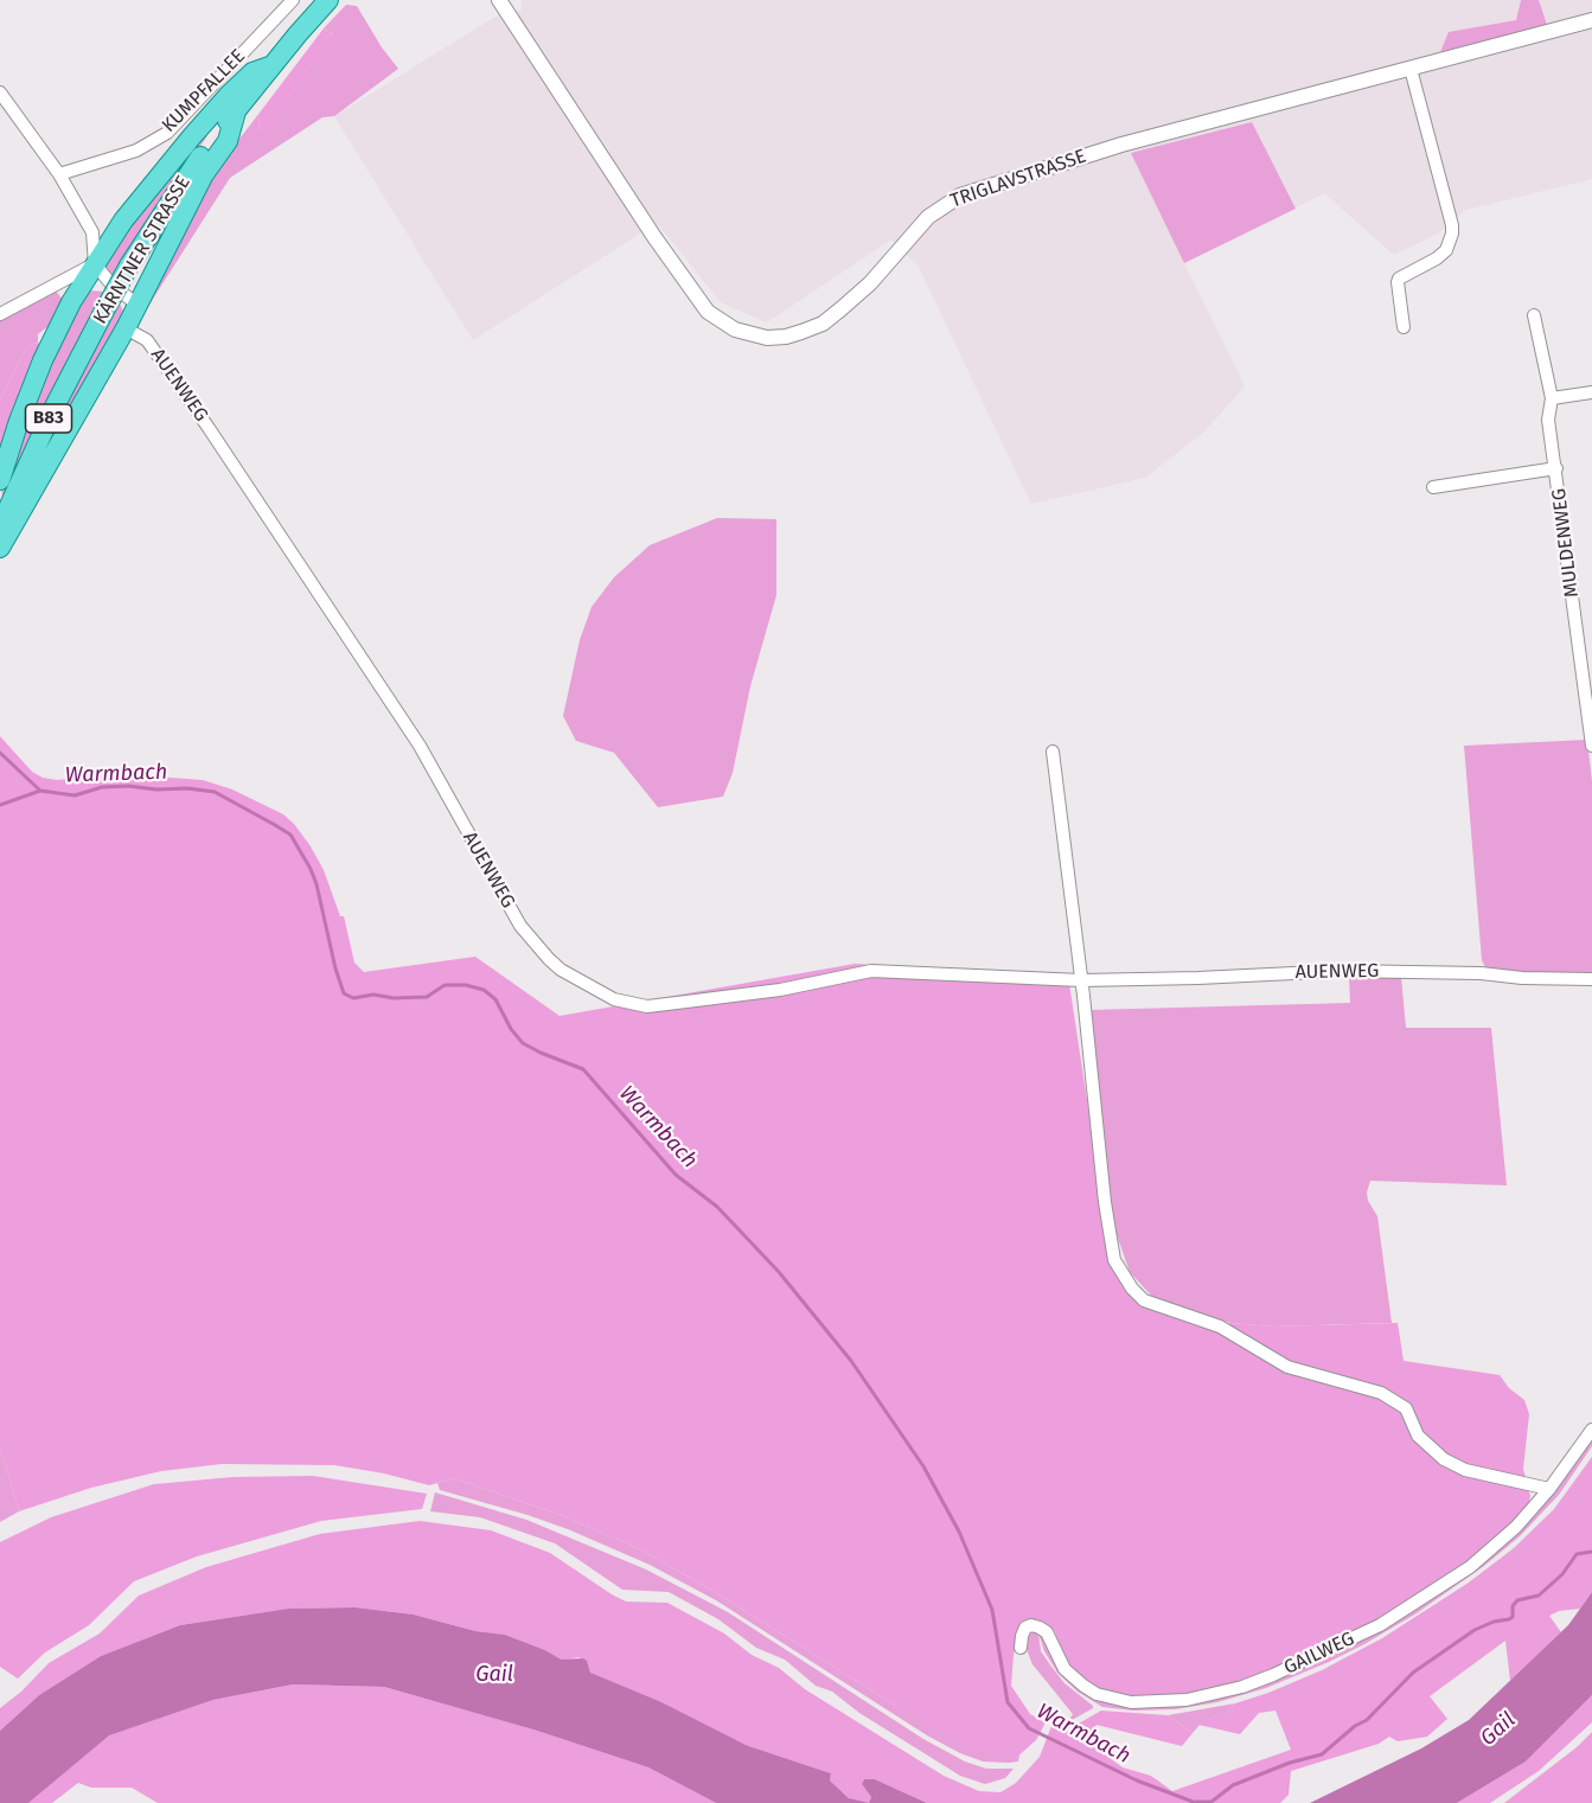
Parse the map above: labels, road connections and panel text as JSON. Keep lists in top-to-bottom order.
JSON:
{
  "streets": {
    "main road": ["KÄRNTNER STRASSE", "B83"],
    "street": [
      "KUMPFALLEE",
      "TRIGLAVSTRASSE",
      "AUENWEG",
      "MULDENWEG",
      "GAILWEG"
    ]
  },
  "water": ["Warmbach", "Gail"]
}
